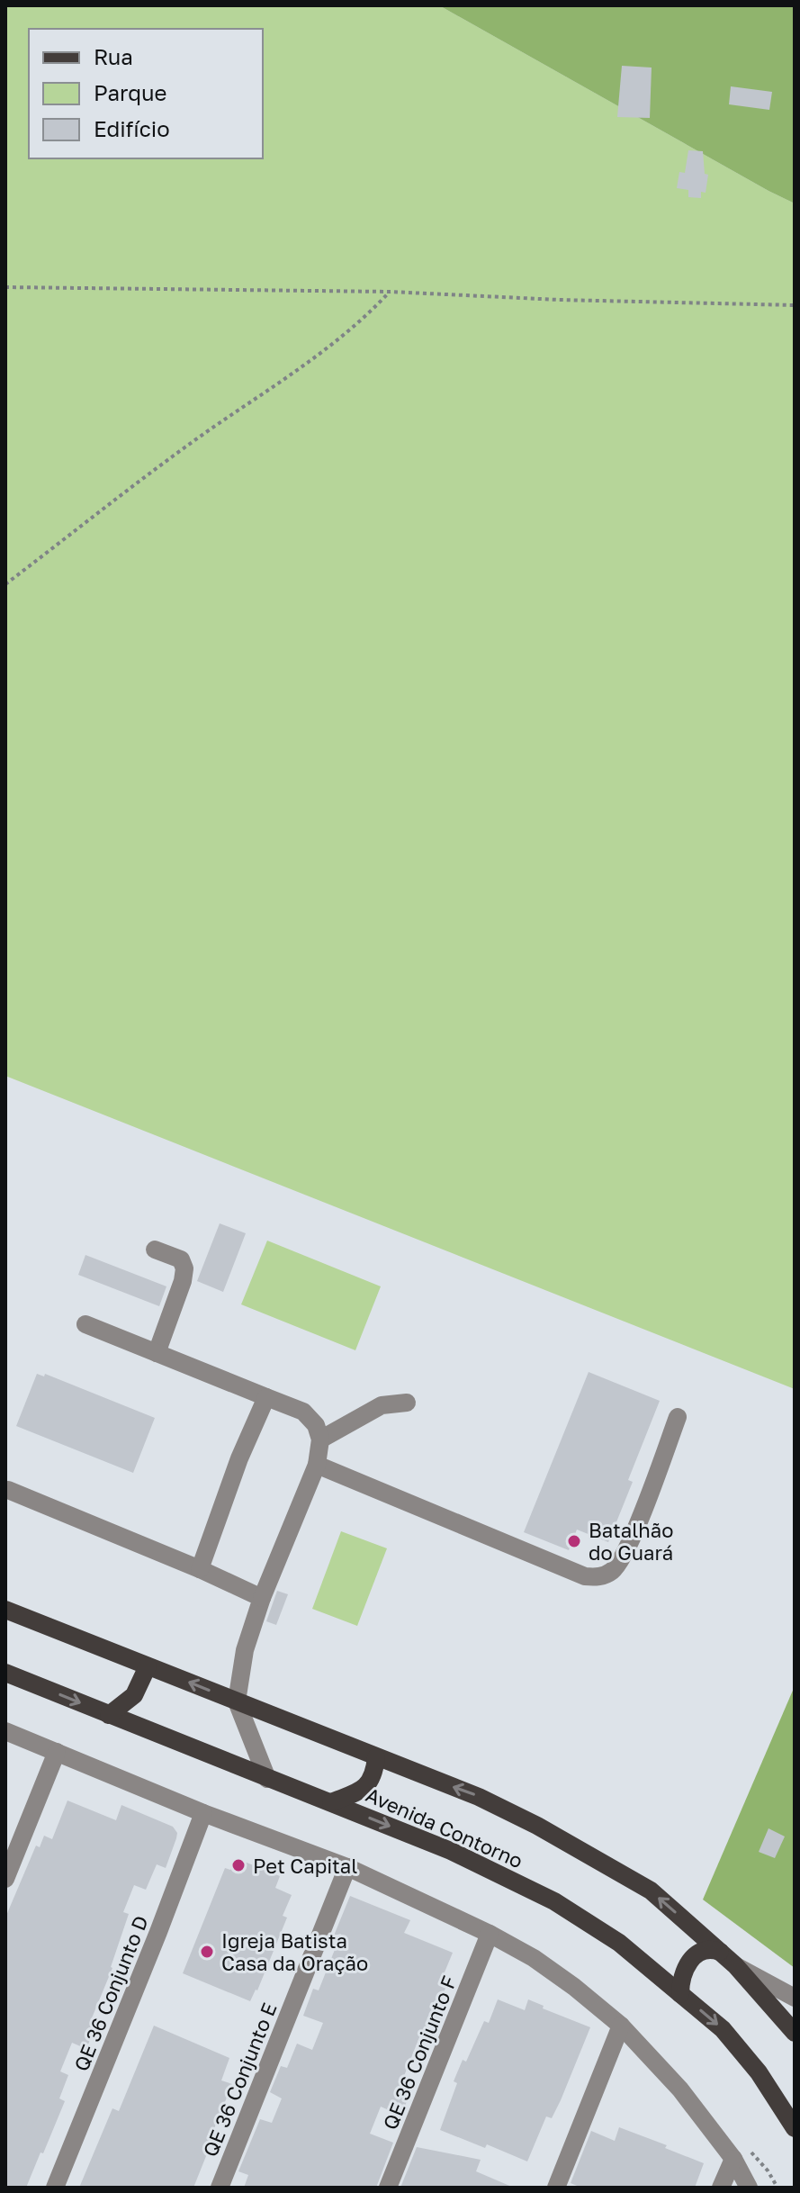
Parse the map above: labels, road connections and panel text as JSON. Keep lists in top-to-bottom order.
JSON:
{
  "streets": {
    "main road": ["Avenida Contorno"],
    "street": ["QE 36 Conjunto D", "QE 36 Conjunto F", "QE 36 Conjunto E"]
  },
  "places": ["Batalhão do Guará", "Pet Capital", "Igreja Batista Casa da Oração"],
  "legend": ["Rua", "Parque", "Edifício"]
}
